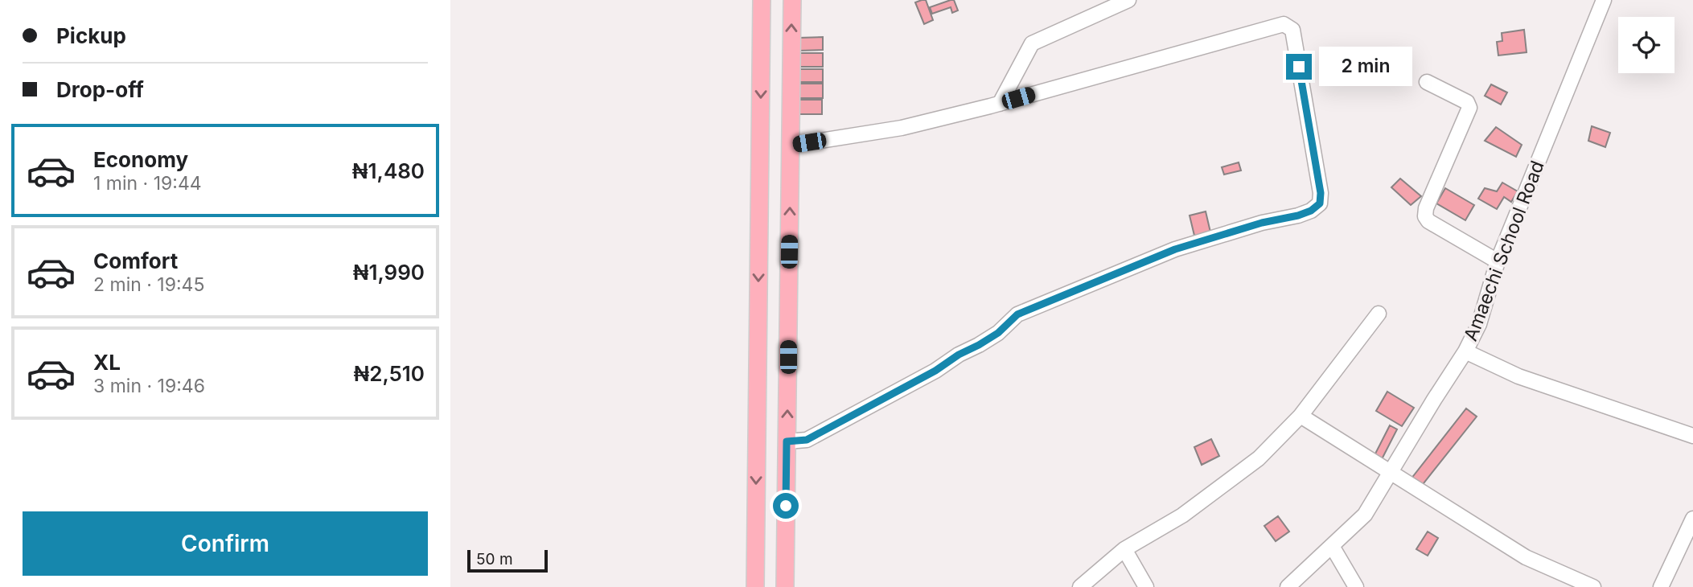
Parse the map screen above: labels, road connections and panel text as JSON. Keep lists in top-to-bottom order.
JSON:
{
  "streets": {
    "street": ["Amaechi School Road"]
  },
  "scale_bar": "50 m",
  "page": {
    "banner": ["Pickup", "Drop-off"],
    "bubble": "2 min",
    "list": [
      {
        "name": "Economy",
        "note": "1 min · 19:44",
        "value": "₦1,480"
      },
      {
        "name": "Comfort",
        "note": "2 min · 19:45",
        "value": "₦1,990"
      },
      {
        "name": "XL",
        "note": "3 min · 19:46",
        "value": "₦2,510"
      }
    ],
    "buttons": "Confirm",
    "scale": "50 m"
  }
}
